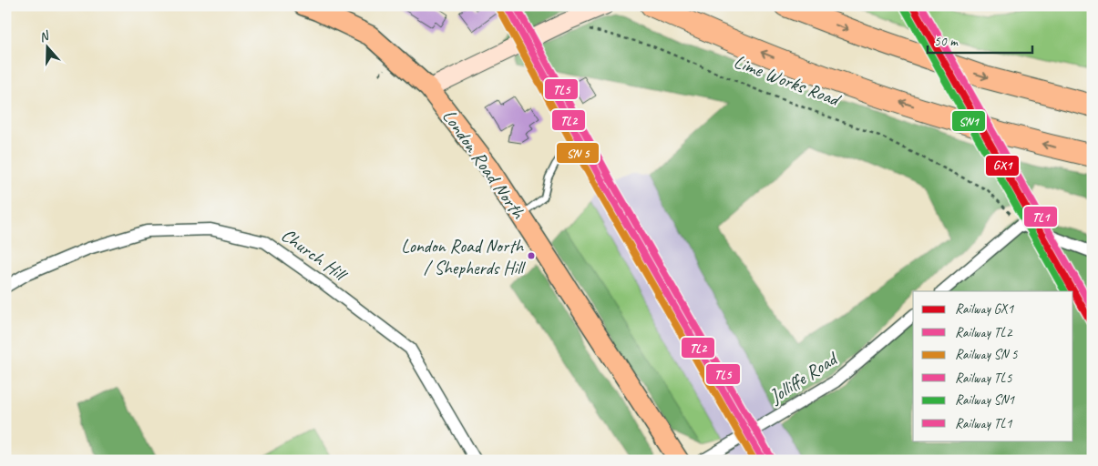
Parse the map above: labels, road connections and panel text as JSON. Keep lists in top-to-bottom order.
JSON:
{
  "streets": {
    "main road": ["London Road North"],
    "street": ["Church Hill", "Jolliffe Road"],
    "path": ["Lime Works Road"]
  },
  "places": ["London Road North / Shepherds Hill"],
  "lines": [
    "rail line GX1",
    "rail line TL2",
    "rail line TL5",
    "rail line TL1",
    "rail line SN1"
  ],
  "legend": [
    "Railway GX1",
    "Railway TL2",
    "Railway SN 5",
    "Railway TL5",
    "Railway SN1",
    "Railway TL1"
  ],
  "scale_bar": "50 m",
  "north": "top"
}
